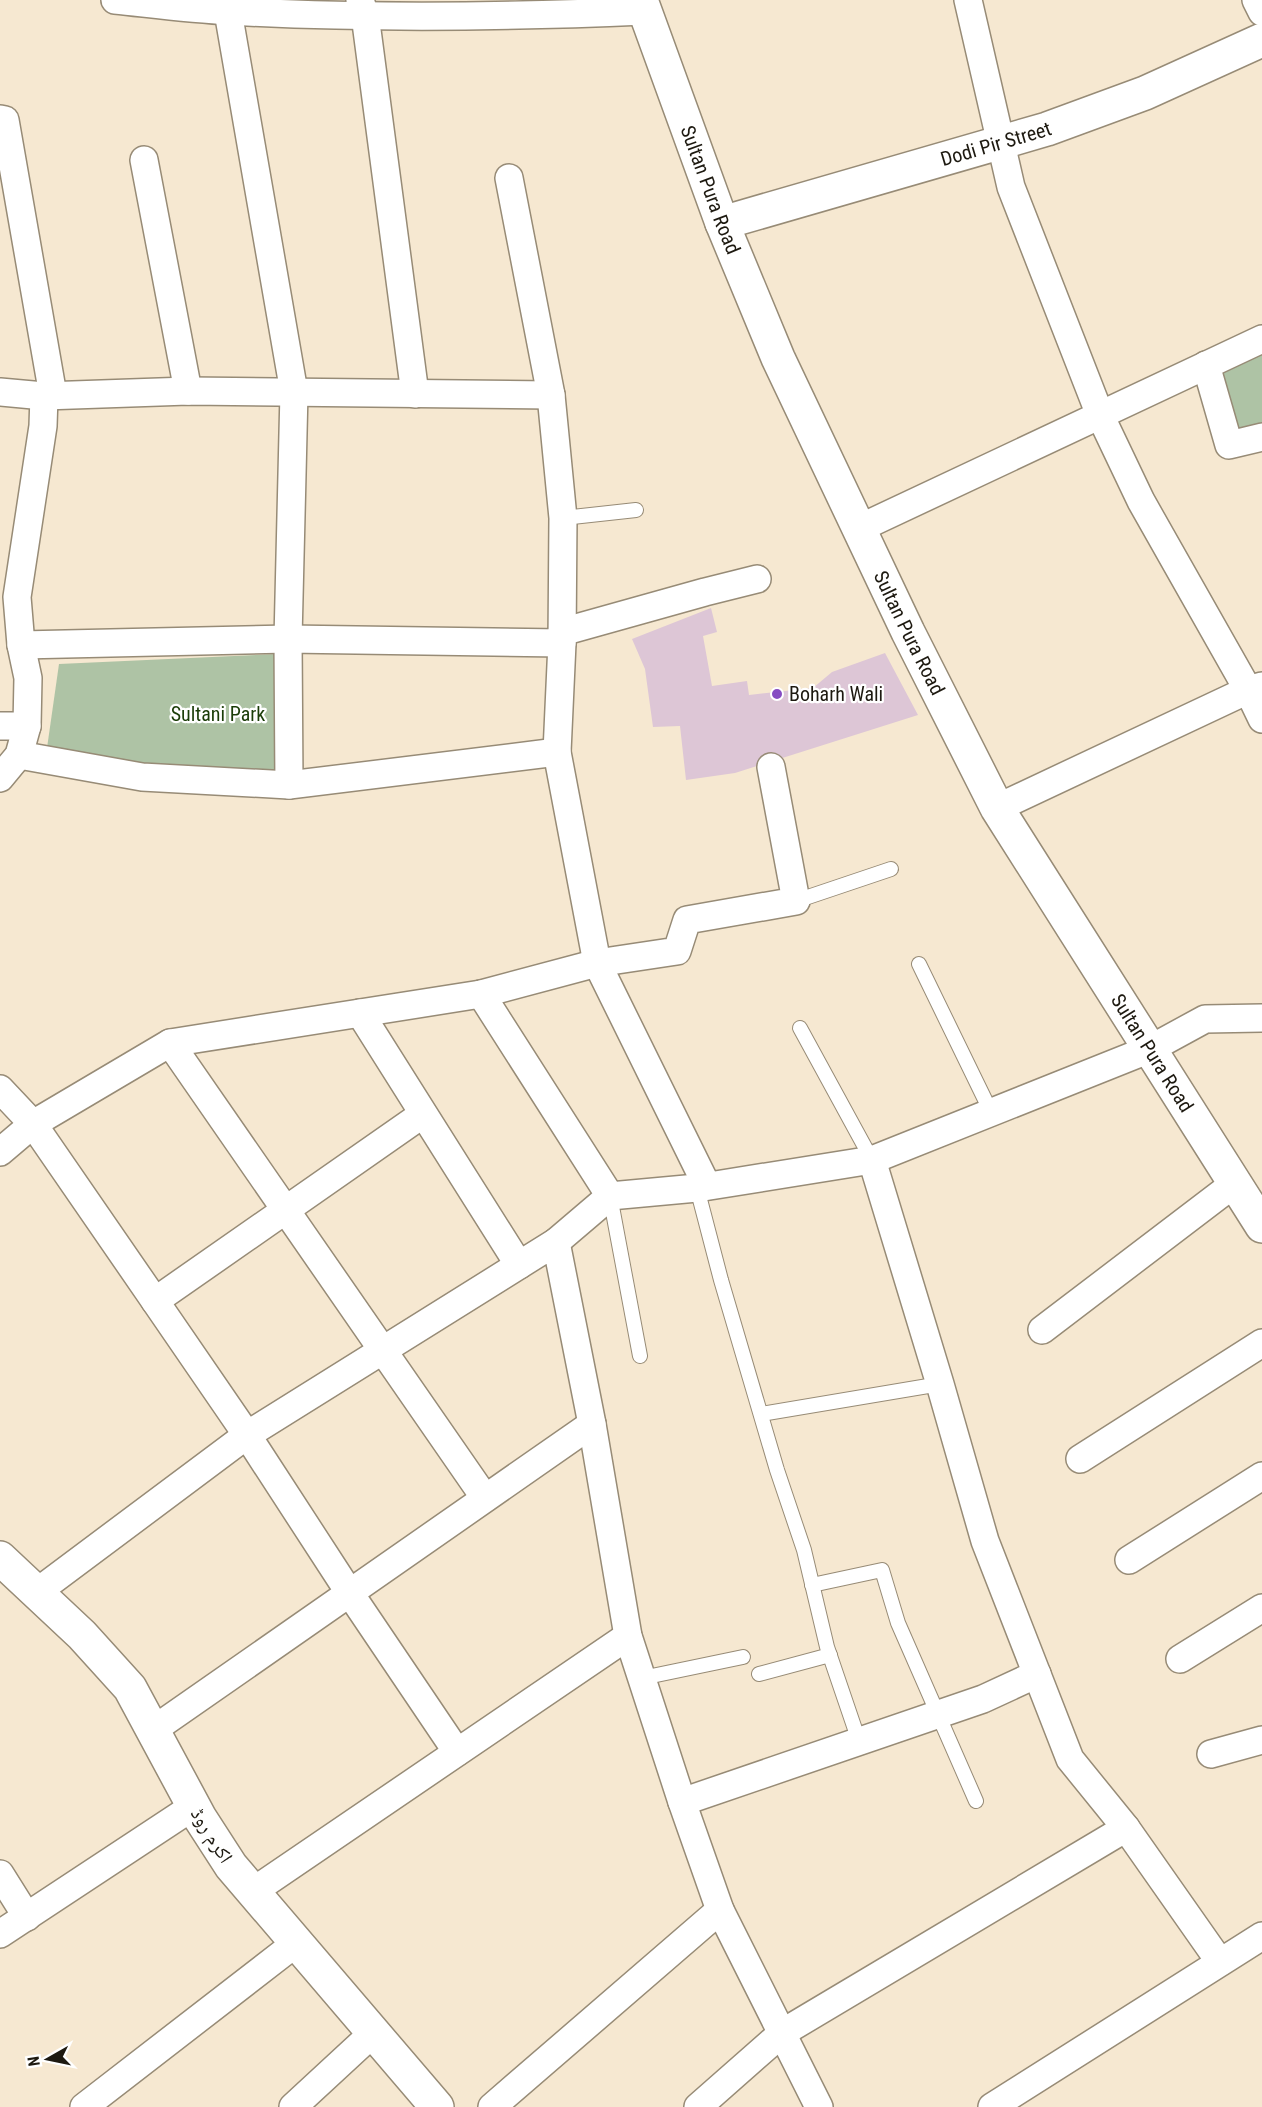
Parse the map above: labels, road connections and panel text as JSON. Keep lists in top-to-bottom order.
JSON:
{
  "streets": {
    "main road": ["Dodi Pir Street", "Sultan Pura Road", "اکرم روڈ"]
  },
  "crossings": [
    ["Dodi Pir Street", "Sultan Pura Road"]
  ],
  "parks": ["Sultani Park"],
  "places": ["Boharh Wali"],
  "north": "left"
}
